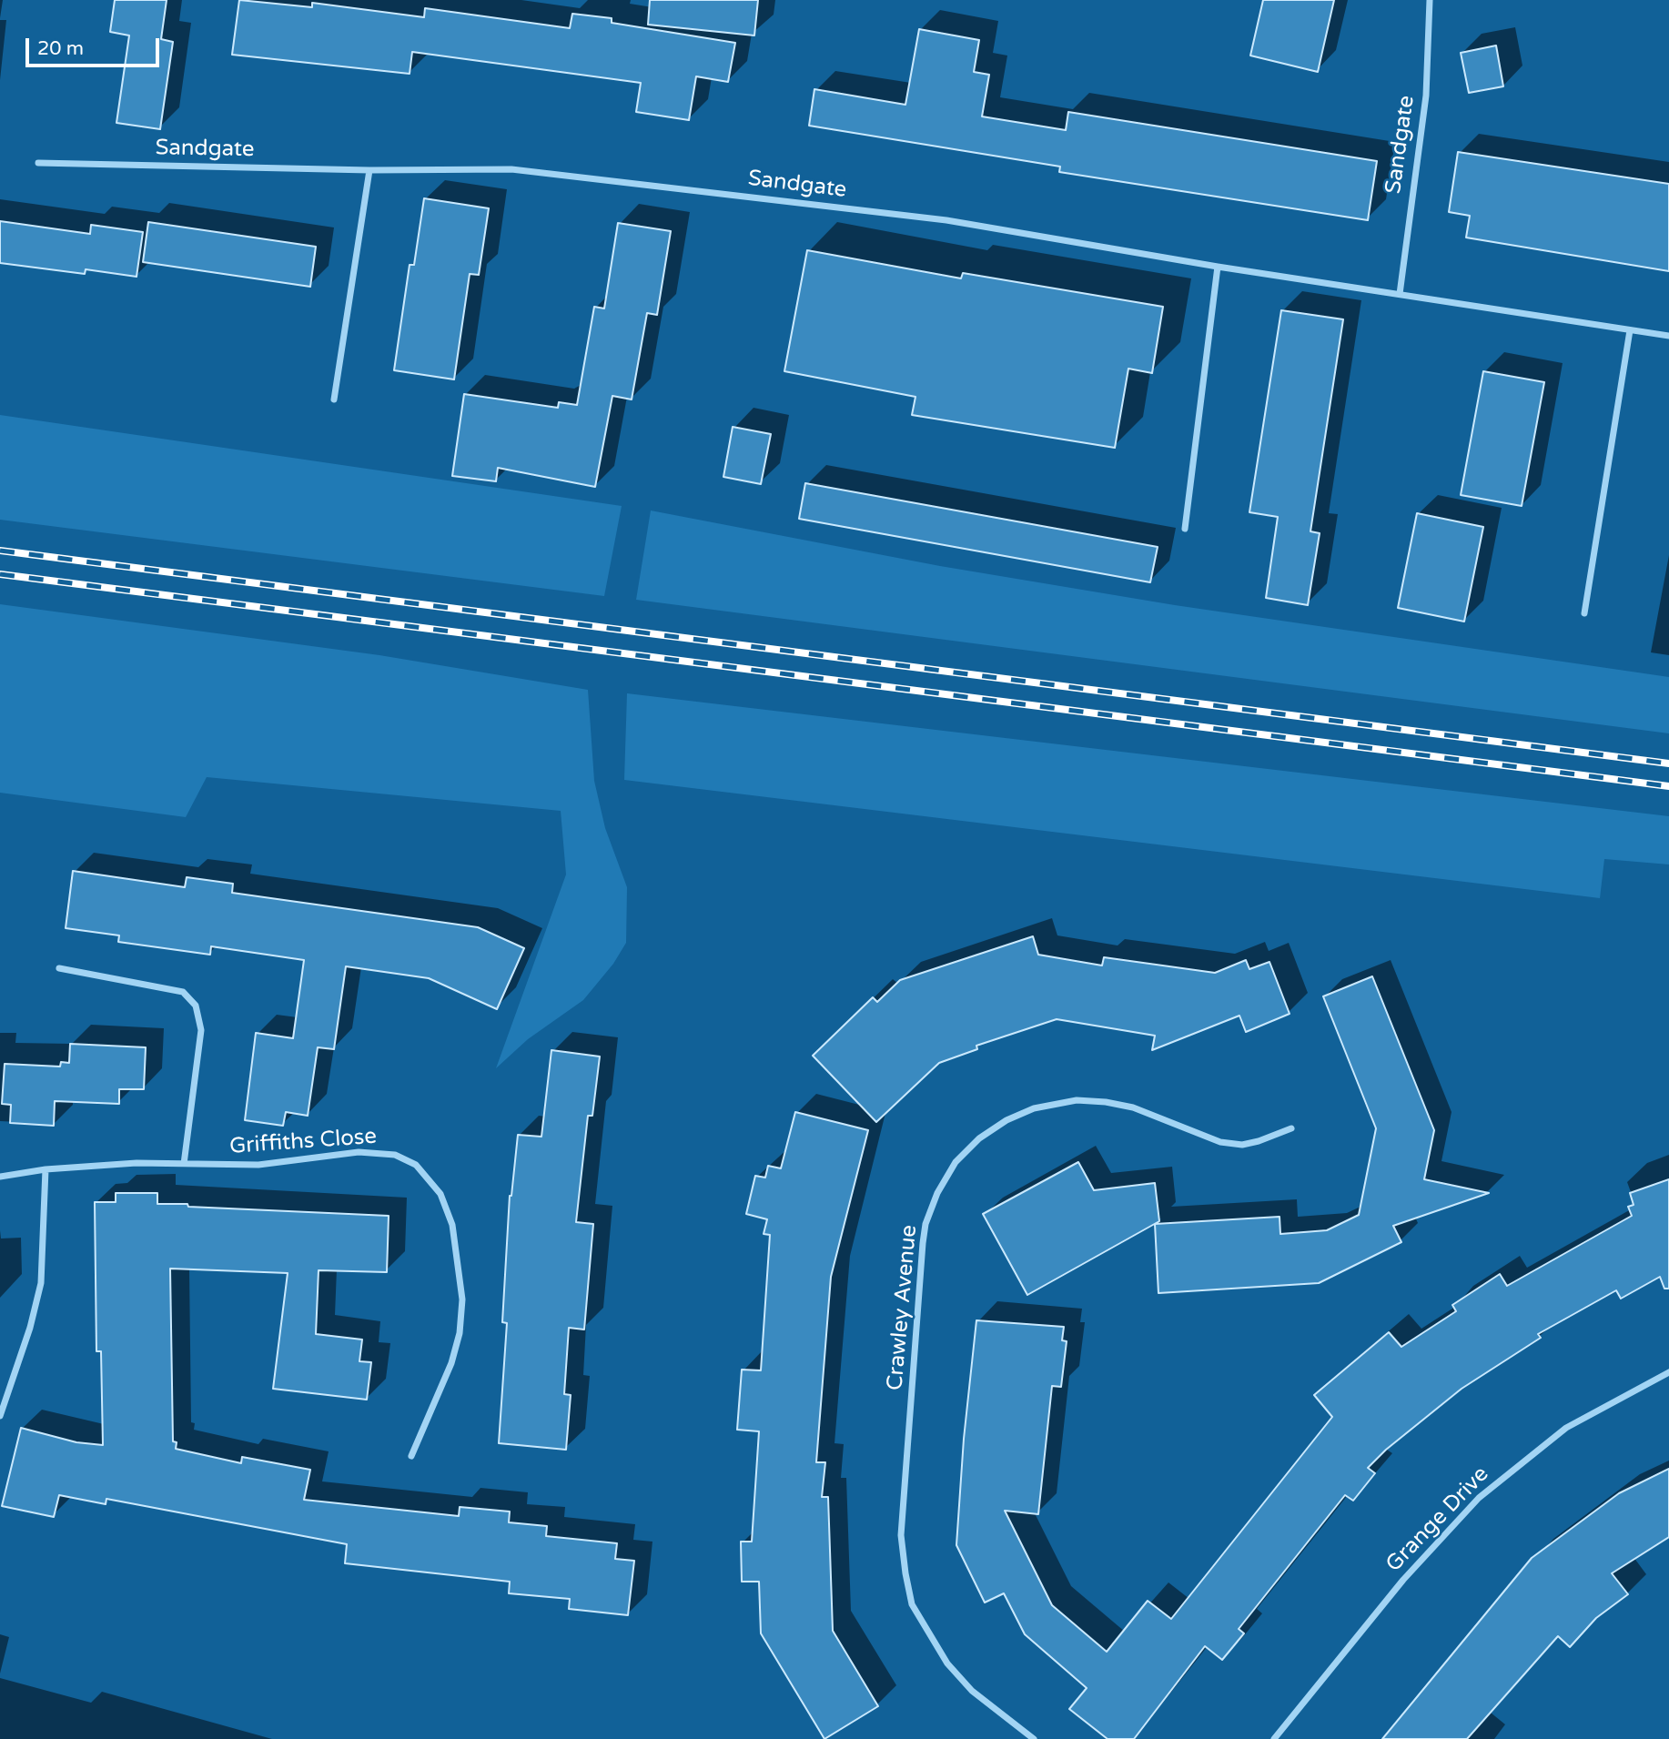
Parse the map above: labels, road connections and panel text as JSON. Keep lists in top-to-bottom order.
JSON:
{
  "streets": {
    "street": [
      "Sandgate",
      "Griffiths Close",
      "Crawley Avenue",
      "Grange Drive"
    ]
  },
  "scale_bar": "20 m"
}
